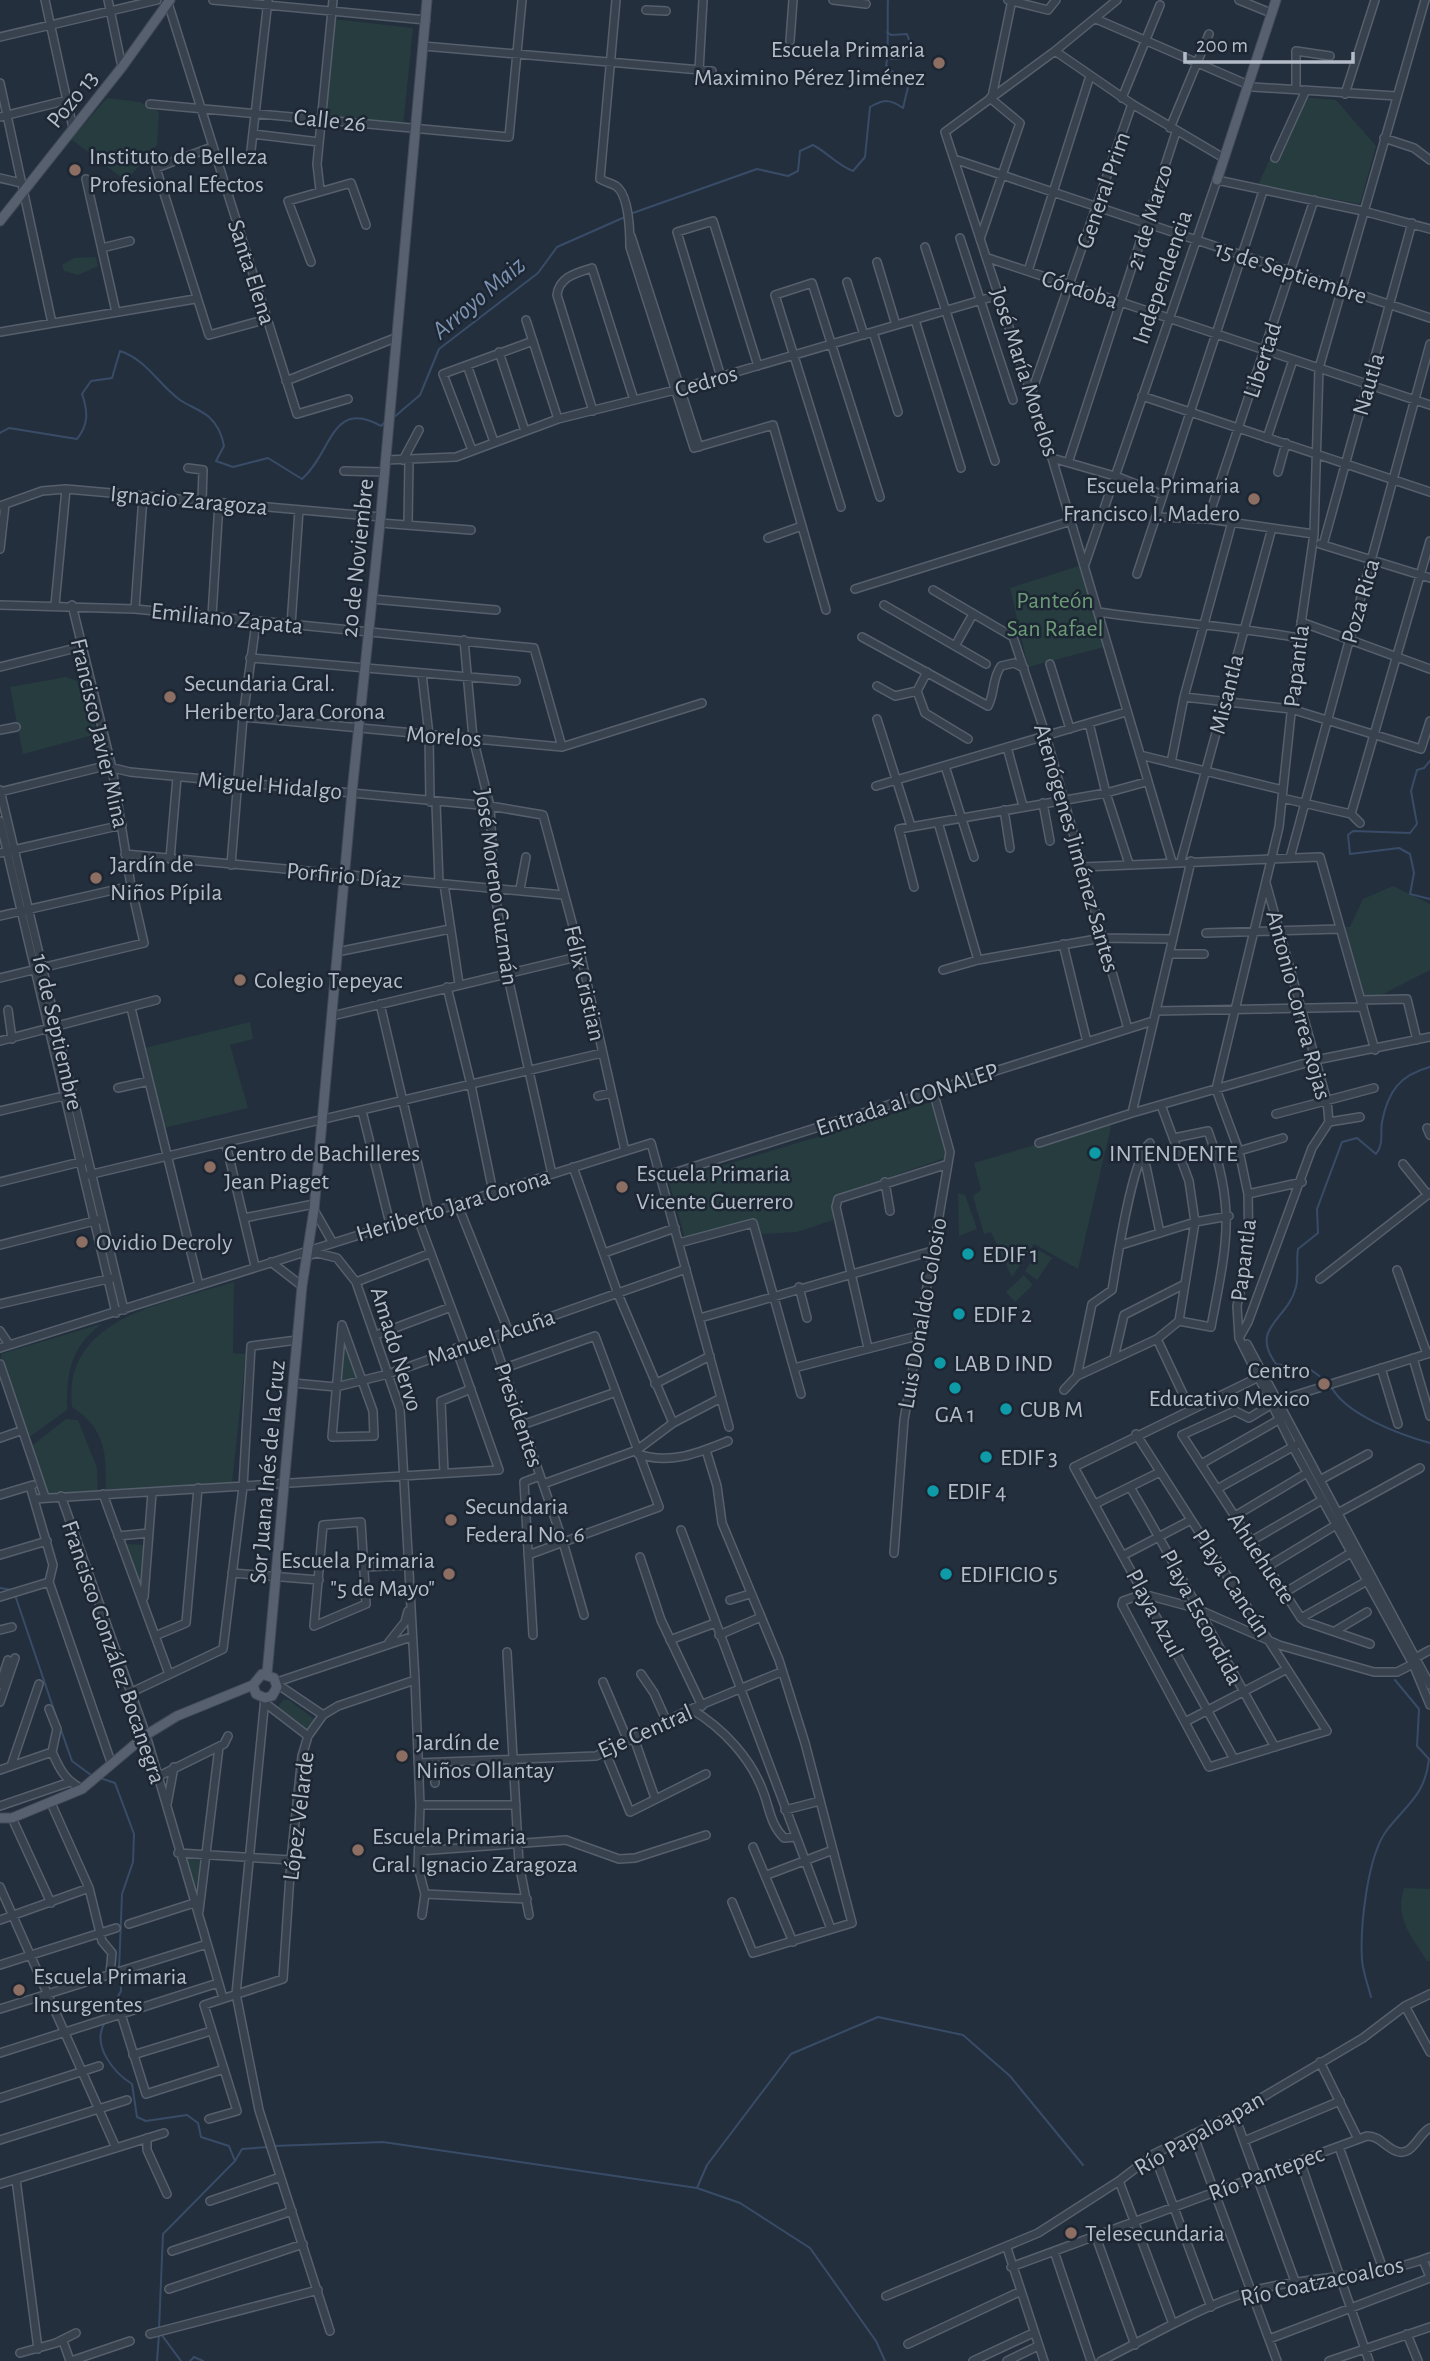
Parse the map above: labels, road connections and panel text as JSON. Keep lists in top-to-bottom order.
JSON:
{
  "streets": {
    "main road": [
      "Pozo 13",
      "Independencia",
      "20 de Noviembre",
      "Sor Juana Inés de la Cruz"
    ],
    "street": [
      "Calle 26",
      "General Prim",
      "21 de Marzo",
      "Santa Elena",
      "15 de Septiembre",
      "Córdoba",
      "Libertad",
      "José María Morelos",
      "Cedros",
      "Nautla",
      "Ignacio Zaragoza",
      "Poza Rica",
      "Emiliano Zapata",
      "Papantla",
      "Misantla",
      "Francisco Javier Mina",
      "Morelos",
      "Miguel Hidalgo",
      "Atenógenes Jiménez Santes",
      "Porfirio Díaz",
      "José Moreno Guzmán",
      "Félix Cristian",
      "Antonio Correa Rojas",
      "16 de Septiembre",
      "Entrada al CONALEP",
      "Heriberto Jara Corona",
      "Luis Donaldo Colosio",
      "Manuel Acuña",
      "Amado Nervo",
      "Presidentes",
      "Ahuehuete",
      "Playa Cancún",
      "Playa Azul",
      "Playa Escondida",
      "Francisco González Bocanegra",
      "Eje Central",
      "López Velarde",
      "Río Papaloapan",
      "Río Pantepec",
      "Río Coatzacoalcos"
    ]
  },
  "crossings": [
    ["Pozo 13", "Santa Elena"],
    ["Calle 26", "Santa Elena"],
    ["Calle 26", "20 de Noviembre"],
    ["General Prim", "15 de Septiembre"],
    ["General Prim", "Córdoba"],
    ["General Prim", "José María Morelos"],
    ["21 de Marzo", "15 de Septiembre"],
    ["21 de Marzo", "Córdoba"],
    ["15 de Septiembre", "Independencia"],
    ["15 de Septiembre", "Libertad"],
    ["15 de Septiembre", "José María Morelos"],
    ["15 de Septiembre", "Nautla"],
    ["15 de Septiembre", "Papantla"],
    ["Independencia", "Córdoba"],
    ["Independencia", "José María Morelos"],
    ["Córdoba", "Libertad"],
    ["Córdoba", "José María Morelos"],
    ["Córdoba", "Nautla"],
    ["Córdoba", "Poza Rica"],
    ["Córdoba", "Papantla"],
    ["Cedros", "20 de Noviembre"],
    ["Ignacio Zaragoza", "20 de Noviembre"],
    ["20 de Noviembre", "Emiliano Zapata"],
    ["20 de Noviembre", "Morelos"],
    ["20 de Noviembre", "Miguel Hidalgo"],
    ["20 de Noviembre", "Porfirio Díaz"],
    ["20 de Noviembre", "Heriberto Jara Corona"],
    ["20 de Noviembre", "Amado Nervo"],
    ["20 de Noviembre", "Sor Juana Inés de la Cruz"],
    ["Emiliano Zapata", "Francisco Javier Mina"],
    ["Emiliano Zapata", "Morelos"],
    ["Emiliano Zapata", "José Moreno Guzmán"],
    ["Papantla", "Antonio Correa Rojas"],
    ["Papantla", "Ahuehuete"],
    ["Francisco Javier Mina", "Miguel Hidalgo"],
    ["Francisco Javier Mina", "Porfirio Díaz"],
    ["Francisco Javier Mina", "16 de Septiembre"],
    ["Morelos", "José Moreno Guzmán"],
    ["Miguel Hidalgo", "José Moreno Guzmán"],
    ["Miguel Hidalgo", "Félix Cristian"],
    ["Miguel Hidalgo", "16 de Septiembre"],
    ["Atenógenes Jiménez Santes", "Entrada al CONALEP"],
    ["Porfirio Díaz", "José Moreno Guzmán"],
    ["Porfirio Díaz", "Félix Cristian"],
    ["José Moreno Guzmán", "Heriberto Jara Corona"],
    ["Félix Cristian", "Heriberto Jara Corona"],
    ["16 de Septiembre", "Heriberto Jara Corona"],
    ["Entrada al CONALEP", "Heriberto Jara Corona"],
    ["Entrada al CONALEP", "Luis Donaldo Colosio"],
    ["Heriberto Jara Corona", "Amado Nervo"],
    ["Heriberto Jara Corona", "Sor Juana Inés de la Cruz"],
    ["Manuel Acuña", "Amado Nervo"],
    ["Manuel Acuña", "Presidentes"],
    ["Manuel Acuña", "Sor Juana Inés de la Cruz"],
    ["Amado Nervo", "Sor Juana Inés de la Cruz"],
    ["Amado Nervo", "Eje Central"],
    ["Amado Nervo", "López Velarde"],
    ["Playa Cancún", "Playa Azul"],
    ["Playa Cancún", "Playa Escondida"]
  ],
  "water": ["Arroyo Maiz"],
  "parks": ["Panteón San Rafael"],
  "places": [
    "Escuela Primaria Maximino Pérez Jiménez",
    "Instituto de Belleza Profesional Efectos",
    "Escuela Primaria Francisco I. Madero",
    "Secundaria Gral. Heriberto Jara Corona",
    "Jardín de Niños Pípila",
    "Colegio Tepeyac",
    "INTENDENTE",
    "Centro de Bachilleres Jean Piaget",
    "Escuela Primaria Vicente Guerrero",
    "Ovidio Decroly",
    "EDIF 1",
    "EDIF 2",
    "LAB D IND",
    "Centro Educativo Mexico",
    "GA 1",
    "CUB M",
    "EDIF 3",
    "EDIF 4",
    "Secundaria Federal No. 6",
    "Escuela Primaria \"5 de Mayo\"",
    "EDIFICIO 5",
    "Jardín de Niños Ollantay",
    "Escuela Primaria Gral. Ignacio Zaragoza",
    "Escuela Primaria Insurgentes",
    "Telesecundaria"
  ],
  "scale_bar": "200 m"
}
